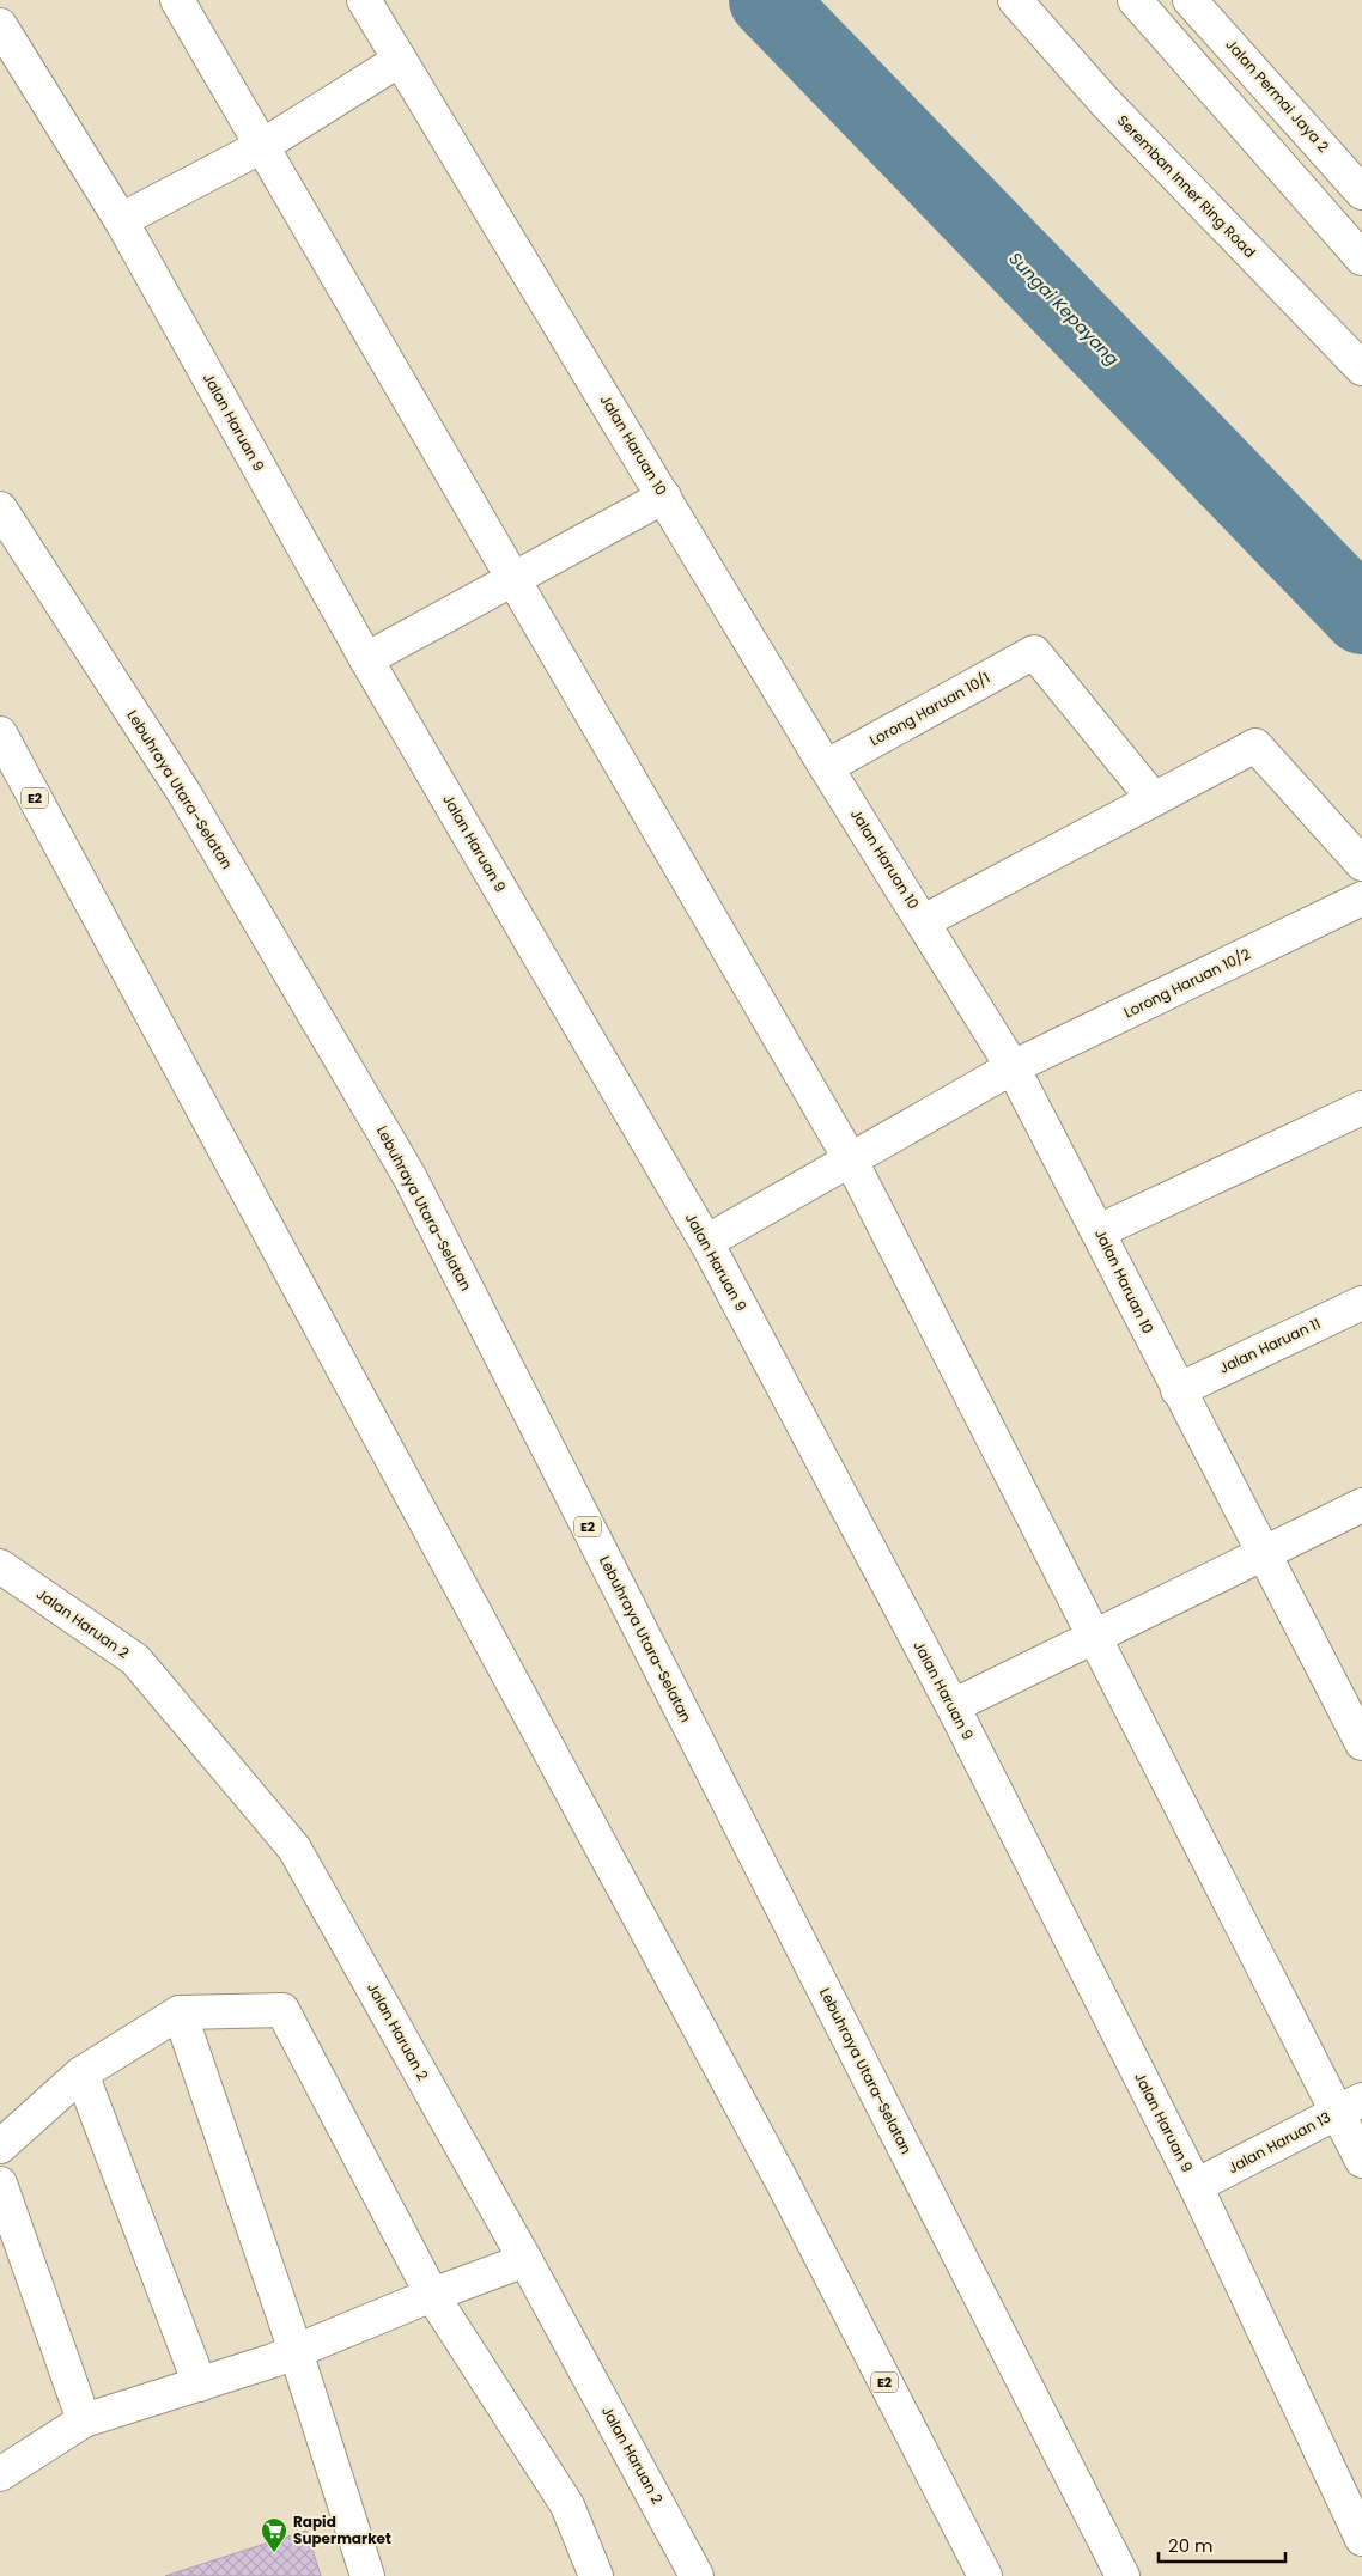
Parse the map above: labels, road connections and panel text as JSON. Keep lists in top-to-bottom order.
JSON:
{
  "streets": {
    "main road": [
      "Jalan Permai Jaya 2",
      "Seremban Inner Ring Road",
      "Jalan Haruan 9",
      "Jalan Haruan 10",
      "Lorong Haruan 10/1",
      "Lebuhraya Utara–Selatan",
      "E2",
      "Lorong Haruan 10/2",
      "Jalan Haruan 11",
      "Jalan Haruan 2",
      "Jalan Haruan 13"
    ]
  },
  "crossings": [
    ["Jalan Haruan 9", "Lorong Haruan 10/2"],
    ["Jalan Haruan 9", "Jalan Haruan 13"],
    ["Jalan Haruan 10", "Lorong Haruan 10/1"],
    ["Jalan Haruan 10", "Lorong Haruan 10/2"],
    ["Jalan Haruan 10", "Jalan Haruan 11"]
  ],
  "water": ["Sungai Kepayang"],
  "places": {
    "supermarket": ["Rapid Supermarket"]
  },
  "scale_bar": "20 m"
}
